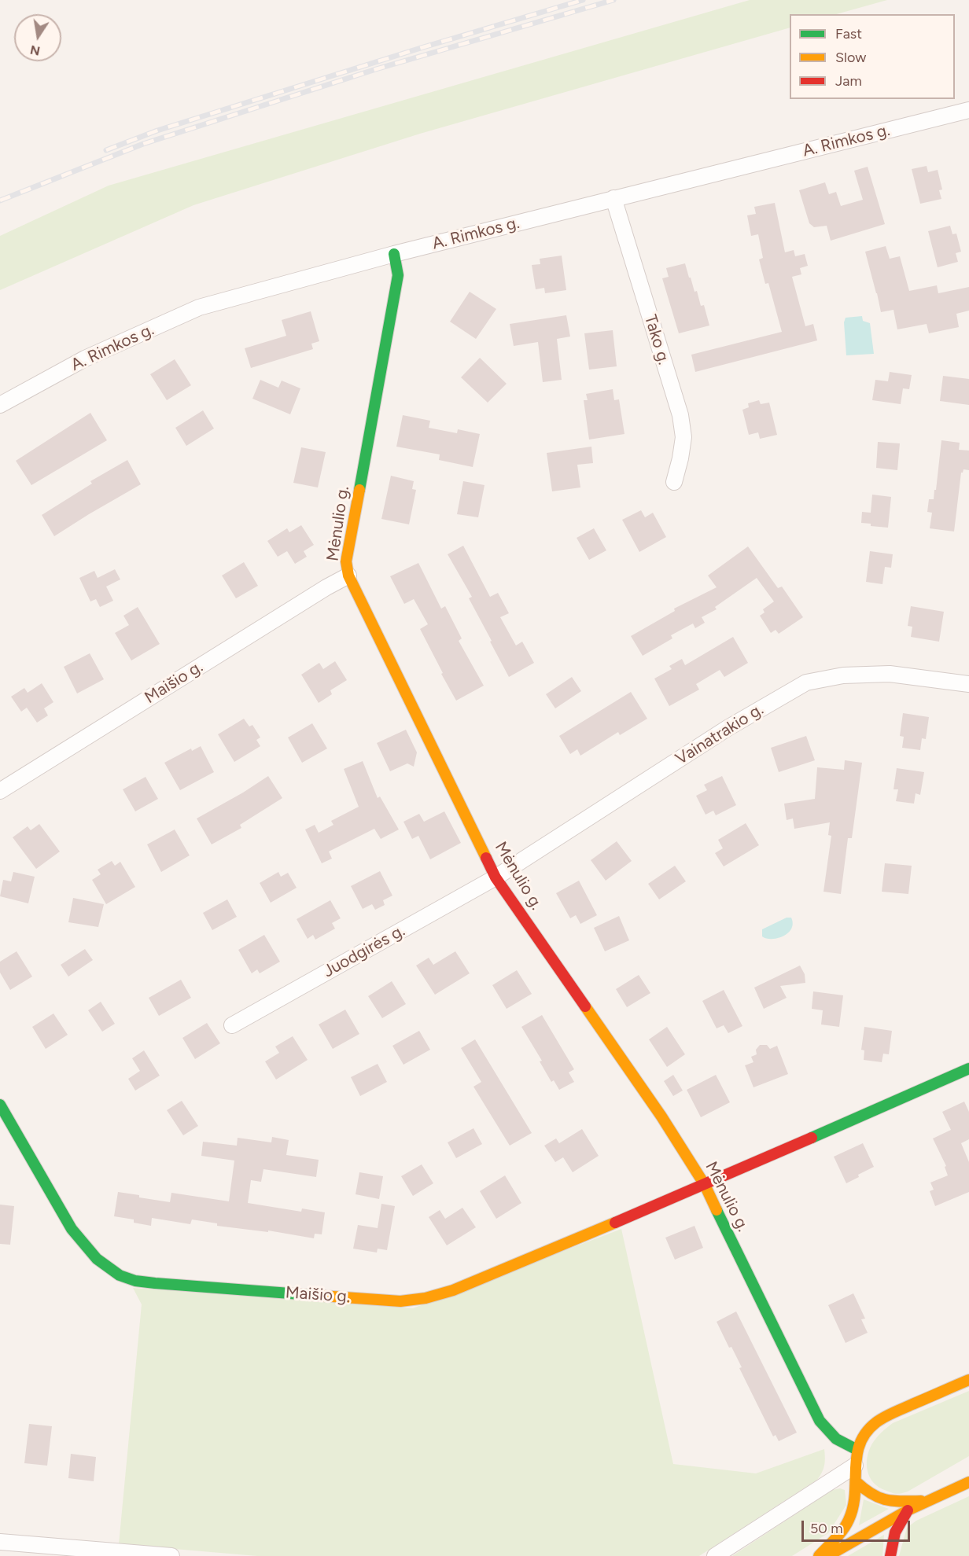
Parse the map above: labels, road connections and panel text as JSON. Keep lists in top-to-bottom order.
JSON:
{
  "streets": {
    "street": [
      "A. Rimkos g.",
      "Tako g.",
      "Mėnulio g.",
      "Maišio g.",
      "Vainatrakio g.",
      "Juodgirės g."
    ]
  },
  "crossings": [
    ["A. Rimkos g.", "Tako g."],
    ["A. Rimkos g.", "Mėnulio g."],
    ["Mėnulio g.", "Maišio g."],
    ["Mėnulio g.", "Vainatrakio g."],
    ["Mėnulio g.", "Juodgirės g."],
    ["Vainatrakio g.", "Juodgirės g."]
  ],
  "legend": ["Fast", "Slow", "Jam"],
  "scale_bar": "50 m",
  "north": "bottom"
}
